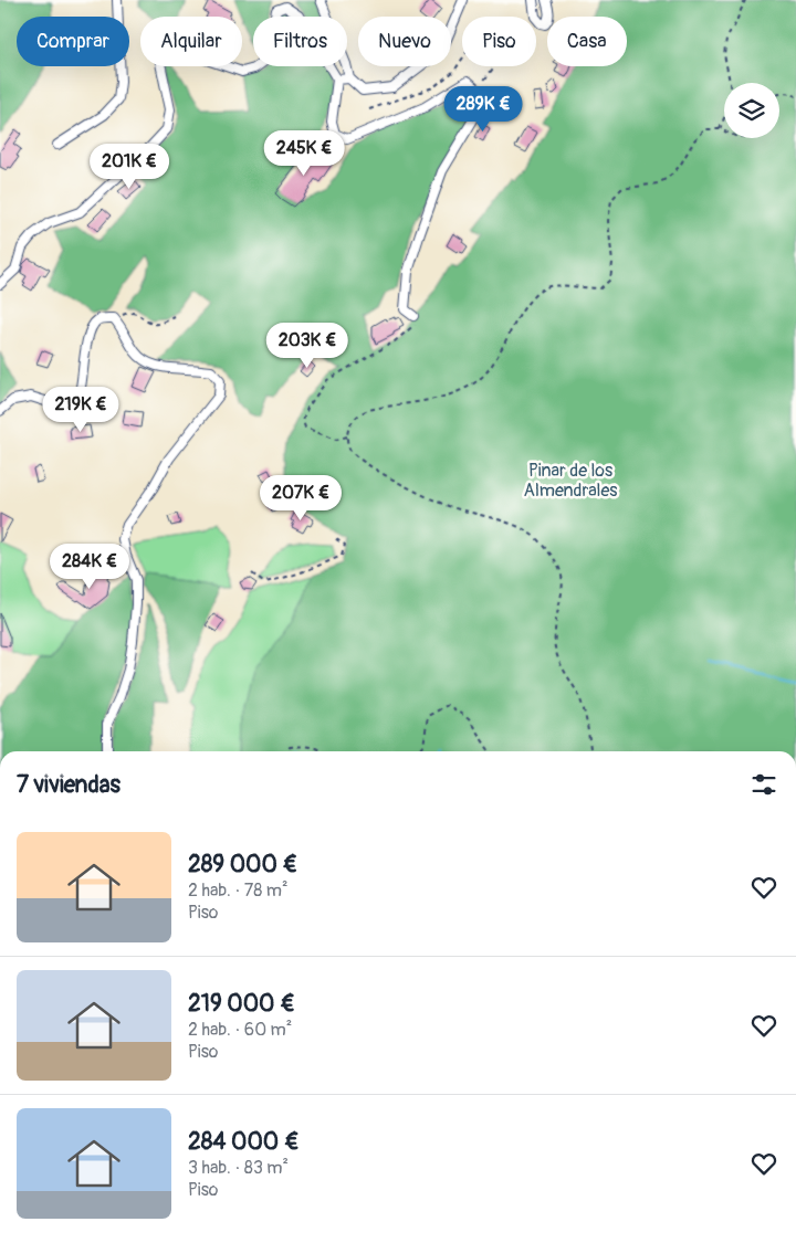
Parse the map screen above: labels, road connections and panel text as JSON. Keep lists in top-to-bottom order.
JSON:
{
  "parks": ["Pinar de los Almendrales"],
  "page": {
    "chip": [
      "Comprar",
      "Alquilar",
      "Filtros",
      "Nuevo",
      "Piso",
      "Casa"
    ],
    "price": [
      "289K €",
      "245K €",
      "201K €",
      "203K €",
      "219K €",
      "207K €",
      "284K €"
    ],
    "heading": "7 viviendas",
    "list": [
      {
        "name": "289 000 €",
        "note": "2 hab. · 78 m² · Piso"
      },
      {
        "name": "219 000 €",
        "note": "2 hab. · 60 m² · Piso"
      },
      {
        "name": "284 000 €",
        "note": "3 hab. · 83 m² · Piso"
      }
    ]
  }
}
